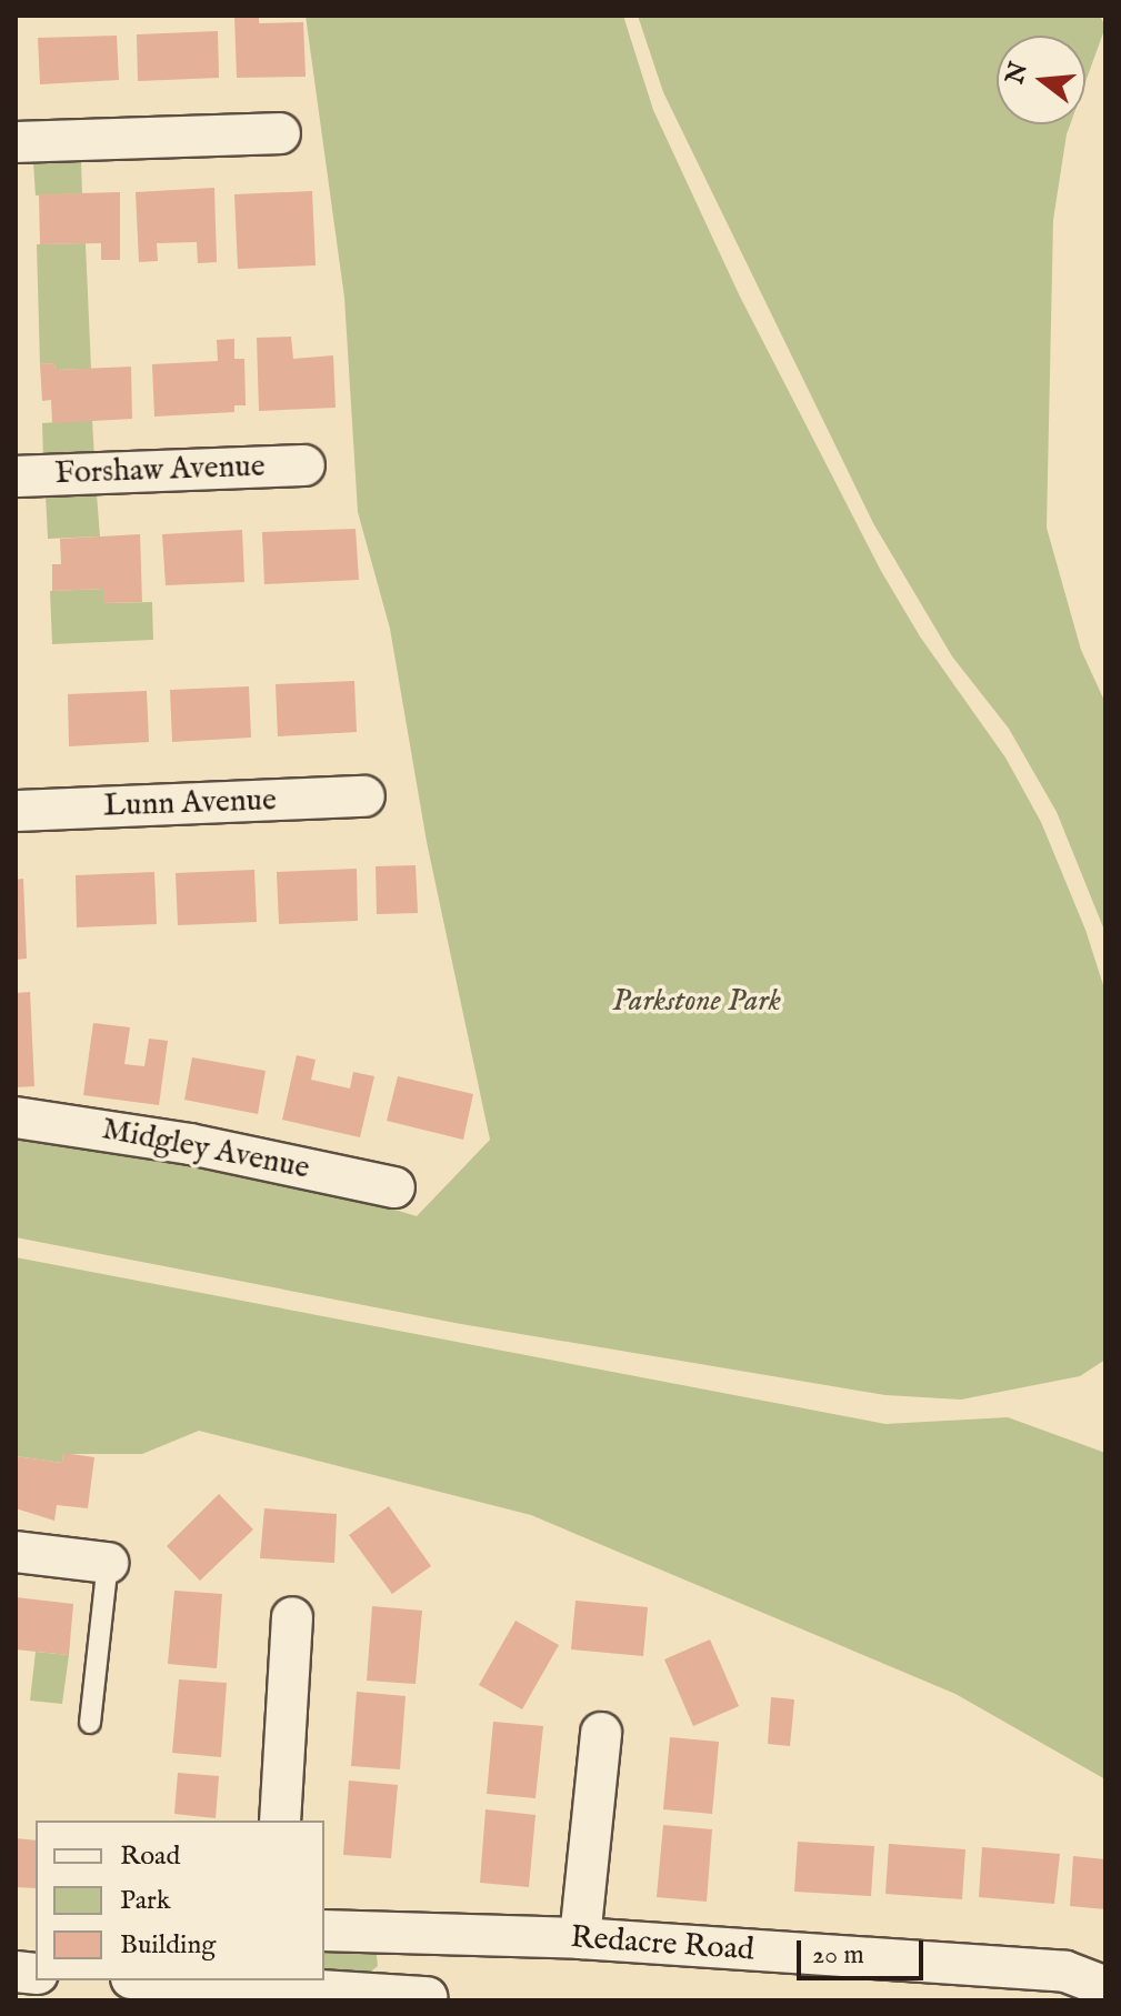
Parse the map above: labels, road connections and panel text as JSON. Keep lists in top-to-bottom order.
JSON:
{
  "streets": {
    "street": [
      "Forshaw Avenue",
      "Lunn Avenue",
      "Midgley Avenue",
      "Redacre Road"
    ]
  },
  "parks": ["Parkstone Park"],
  "legend": ["Road", "Park", "Building"],
  "scale_bar": "20 m",
  "north": "left"
}
